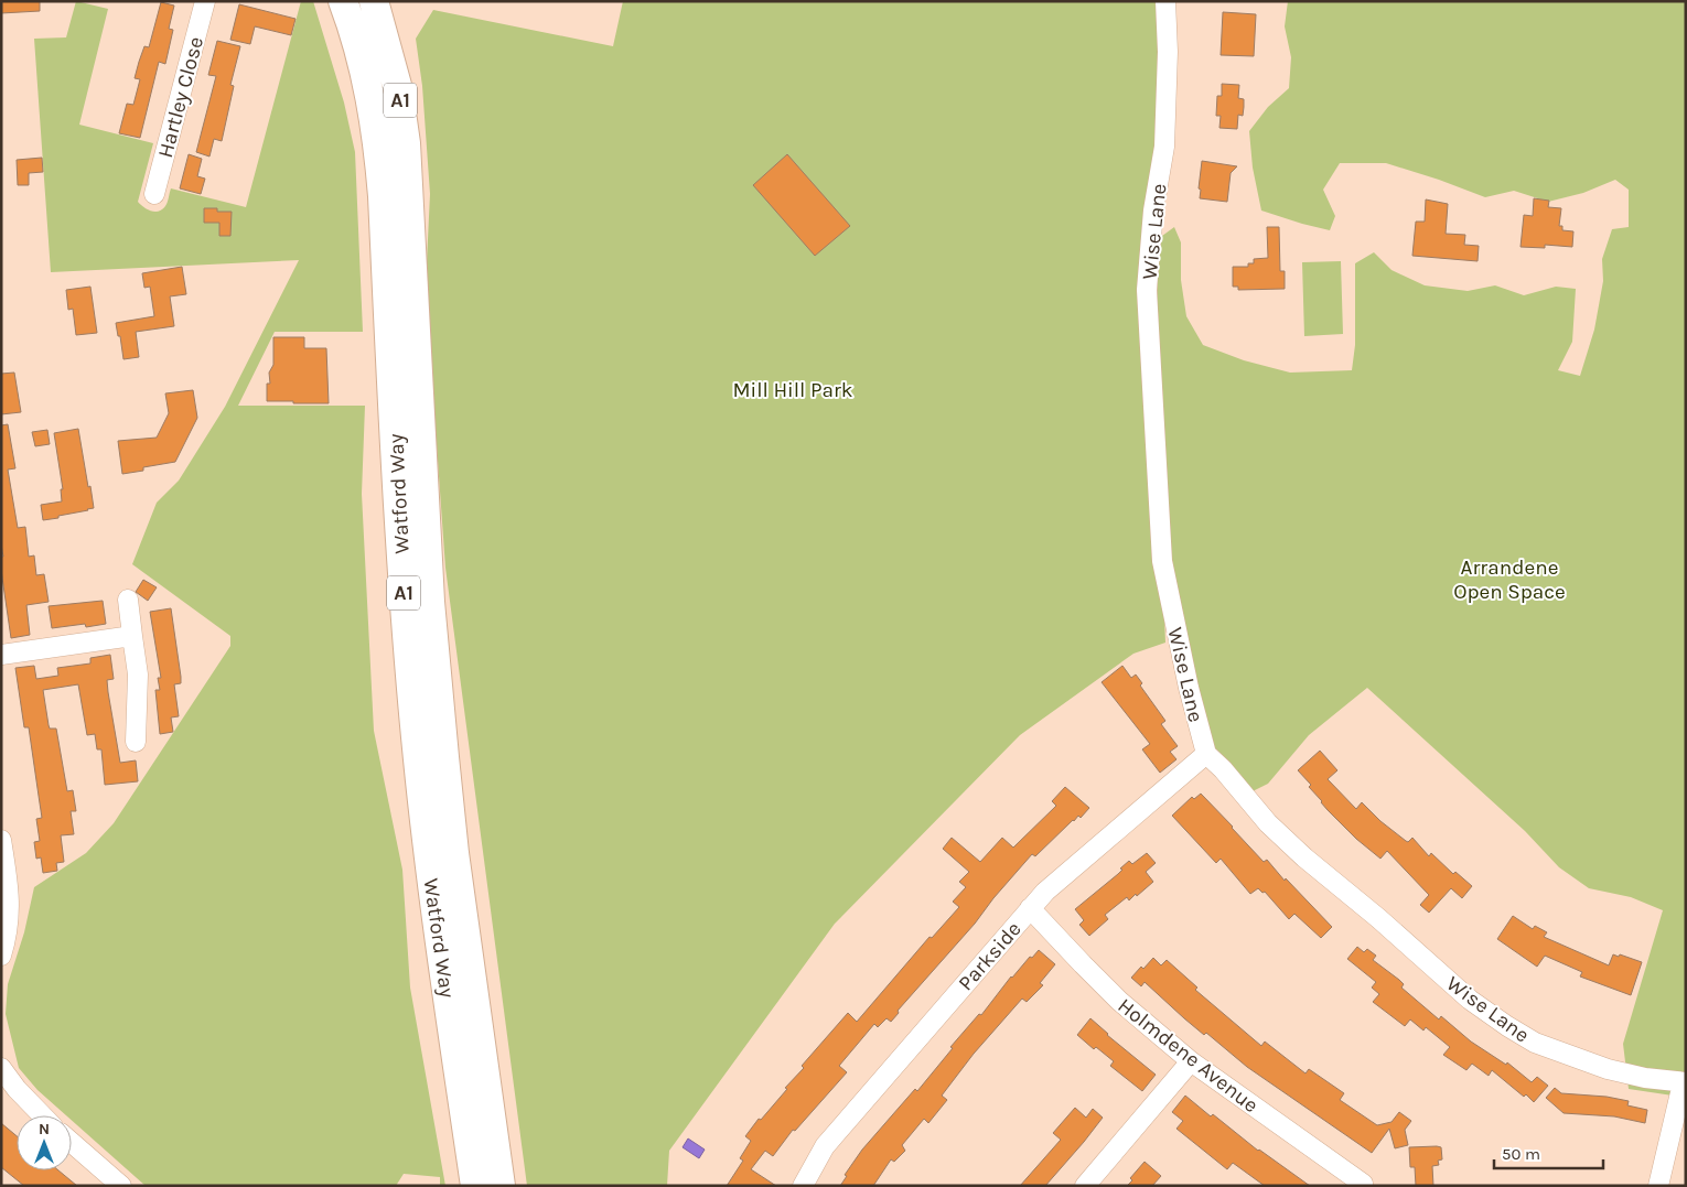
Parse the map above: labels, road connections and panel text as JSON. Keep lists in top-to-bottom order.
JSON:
{
  "streets": {
    "highway": ["A1", "Watford Way"],
    "street": [
      "Hartley Close",
      "Wise Lane",
      "Parkside",
      "Holmdene Avenue"
    ]
  },
  "crossings": [
    ["Wise Lane", "Parkside"],
    ["Parkside", "Holmdene Avenue"]
  ],
  "parks": ["Mill Hill Park", "Arrandene Open Space"],
  "scale_bar": "50 m",
  "north": "top"
}
